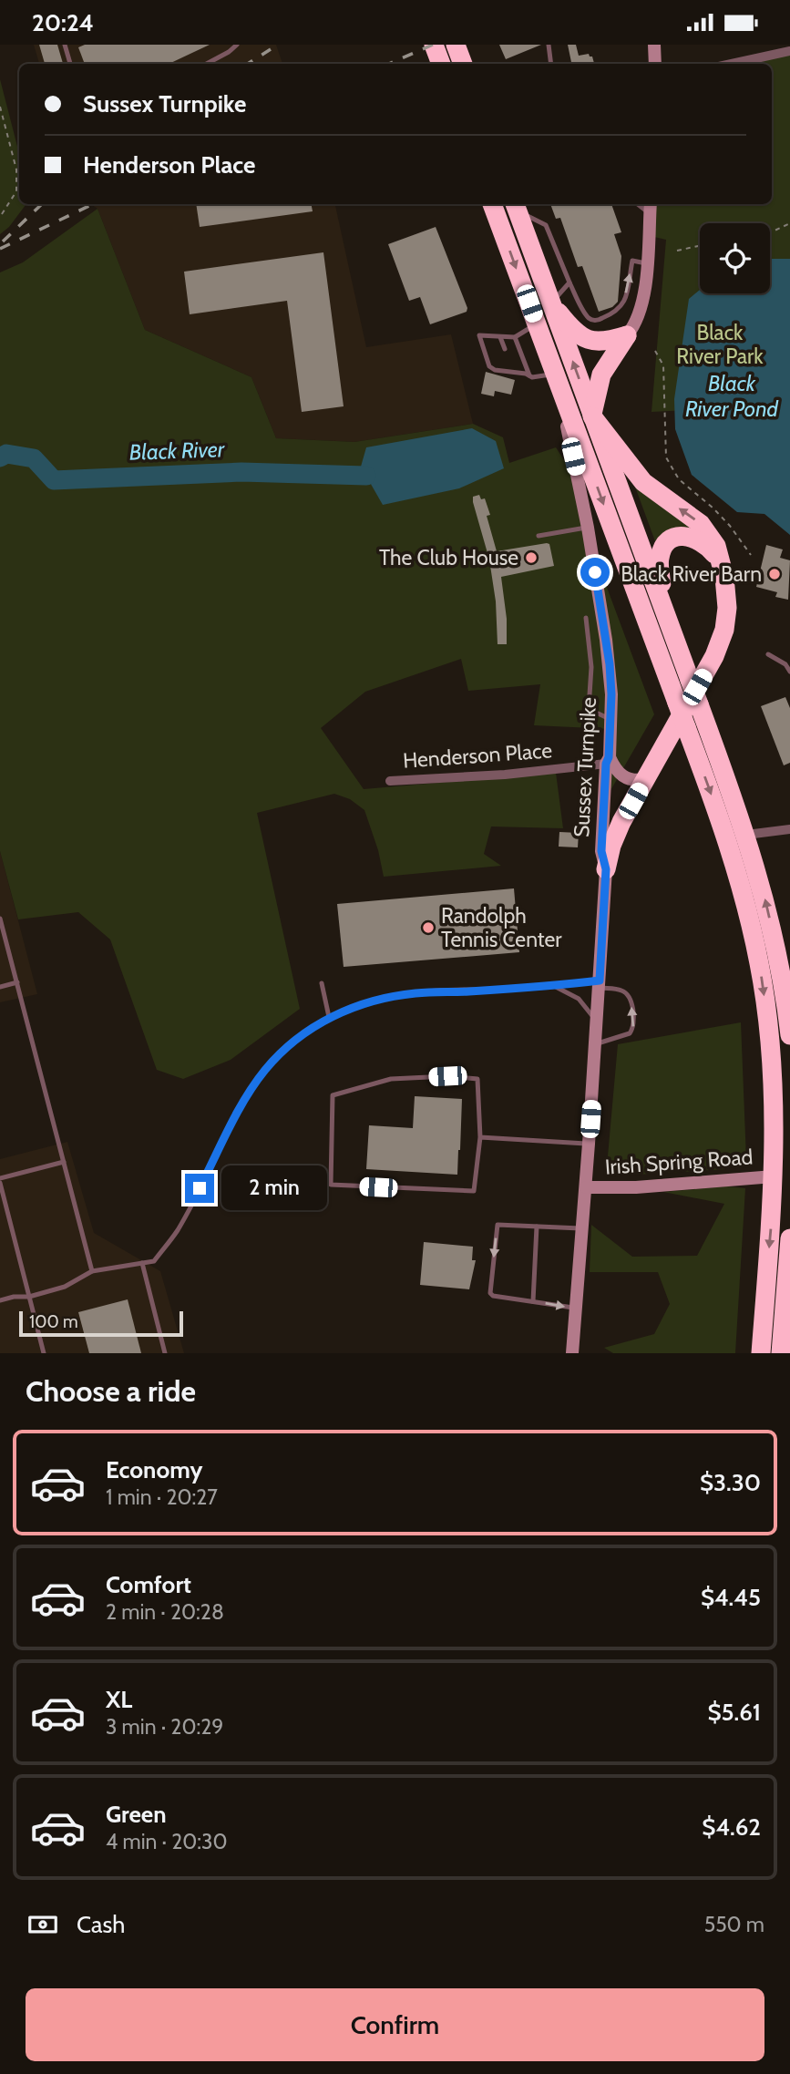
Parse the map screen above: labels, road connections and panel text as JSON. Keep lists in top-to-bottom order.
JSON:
{
  "streets": {
    "main road": ["Sussex Turnpike", "Irish Spring Road"],
    "street": ["Henderson Place"]
  },
  "crossings": [
    ["Henderson Place", "Sussex Turnpike"],
    ["Sussex Turnpike", "Irish Spring Road"]
  ],
  "water": ["Black River Pond", "Black River"],
  "parks": ["Black River Park"],
  "places": ["The Club House", "Black River Barn", "Randolph Tennis Center"],
  "scale_bar": "100 m",
  "page": {
    "status": "20:24",
    "banner": ["Sussex Turnpike", "Henderson Place"],
    "bubble": "2 min",
    "scale": "100 m",
    "heading": "Choose a ride",
    "list": [
      {
        "name": "Economy",
        "note": "1 min · 20:27",
        "value": "$3.30"
      },
      {
        "name": "Comfort",
        "note": "2 min · 20:28",
        "value": "$4.45"
      },
      {
        "name": "XL",
        "note": "3 min · 20:29",
        "value": "$5.61"
      },
      {
        "name": "Green",
        "note": "4 min · 20:30",
        "value": "$4.62"
      }
    ],
    "pay": ["Cash", "550 m"],
    "buttons": "Confirm"
  }
}
